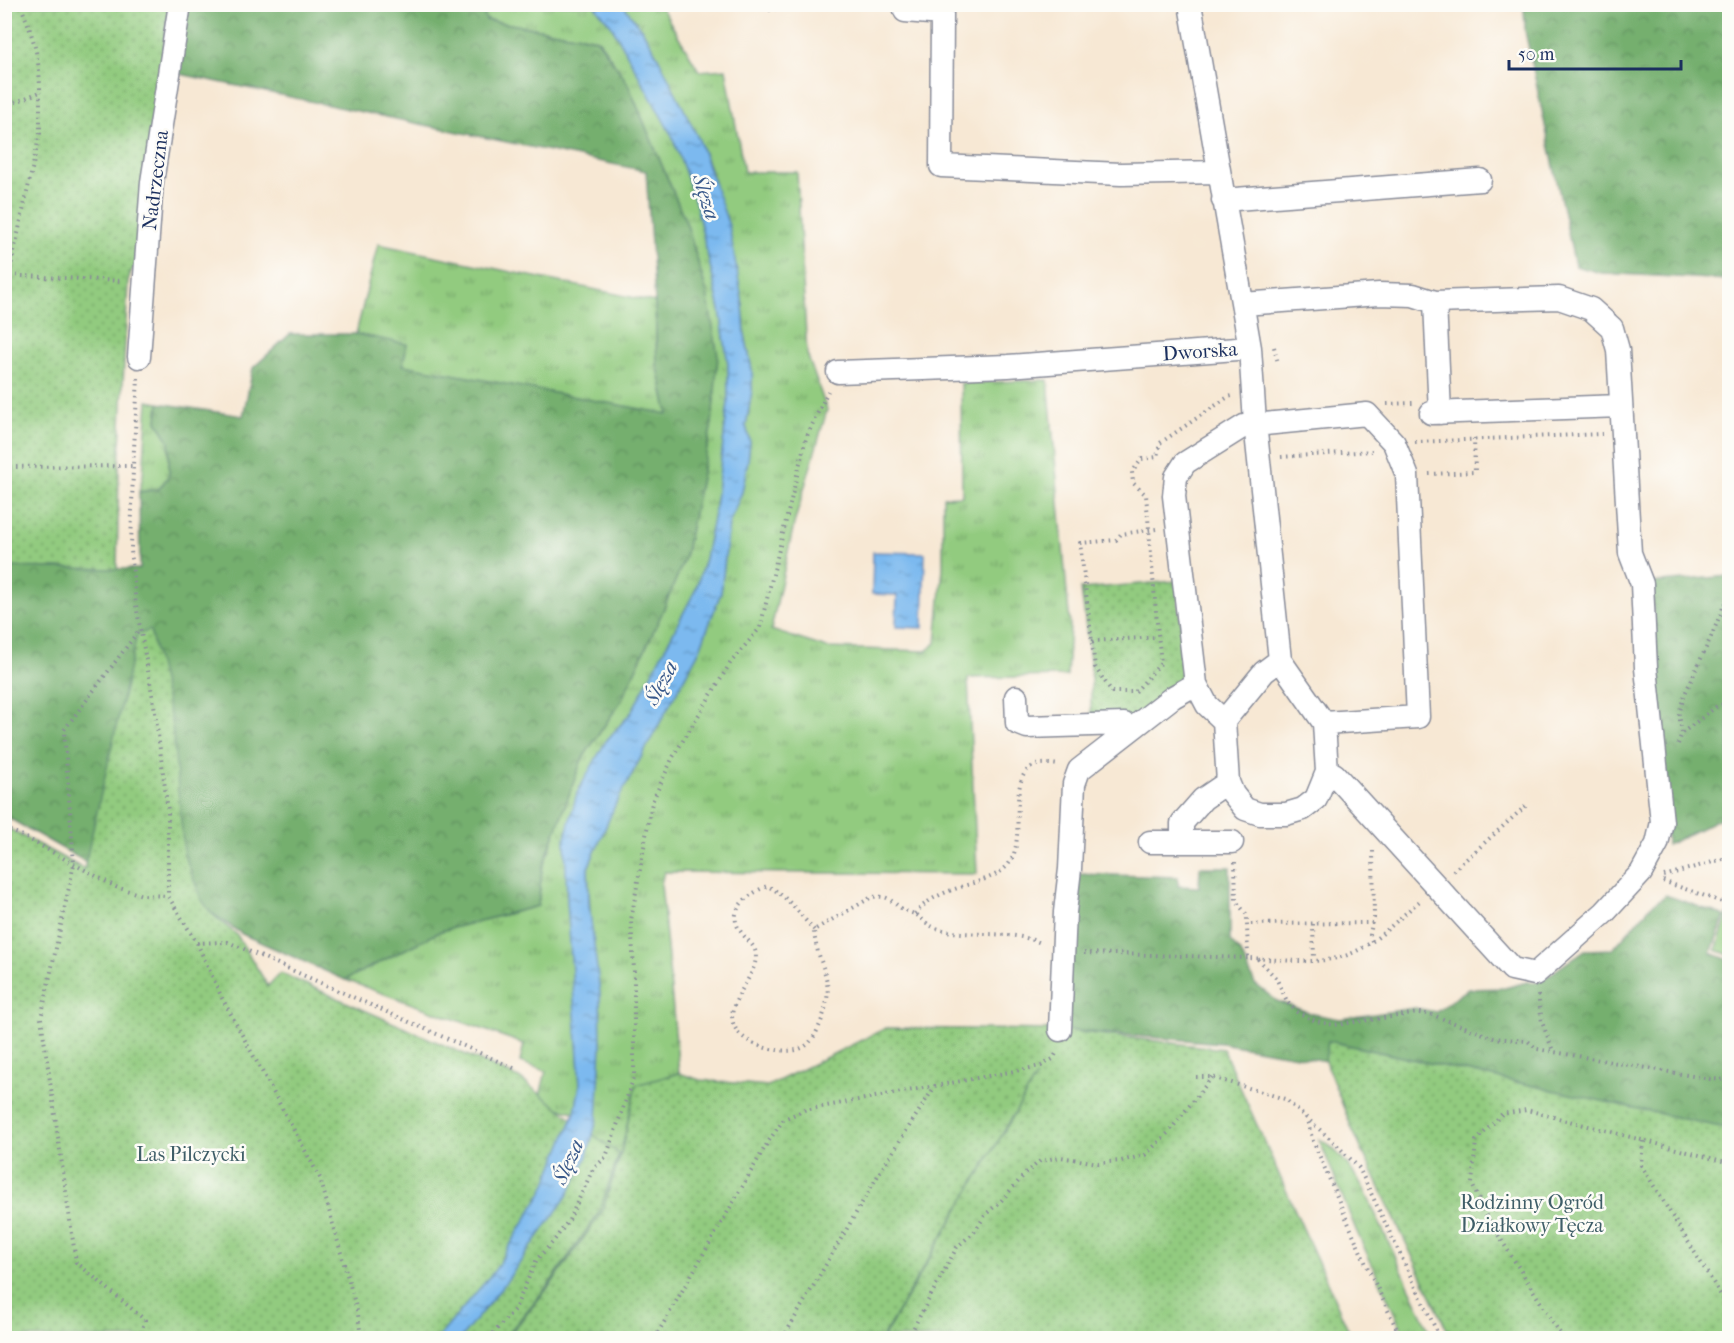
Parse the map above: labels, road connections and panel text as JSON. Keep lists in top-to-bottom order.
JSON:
{
  "streets": {
    "street": ["Nadrzeczna", "Dworska"]
  },
  "water": ["Ślęza"],
  "parks": ["Las Pilczycki", "Rodzinny Ogród Działkowy Tęcza"],
  "scale_bar": "50 m"
}
